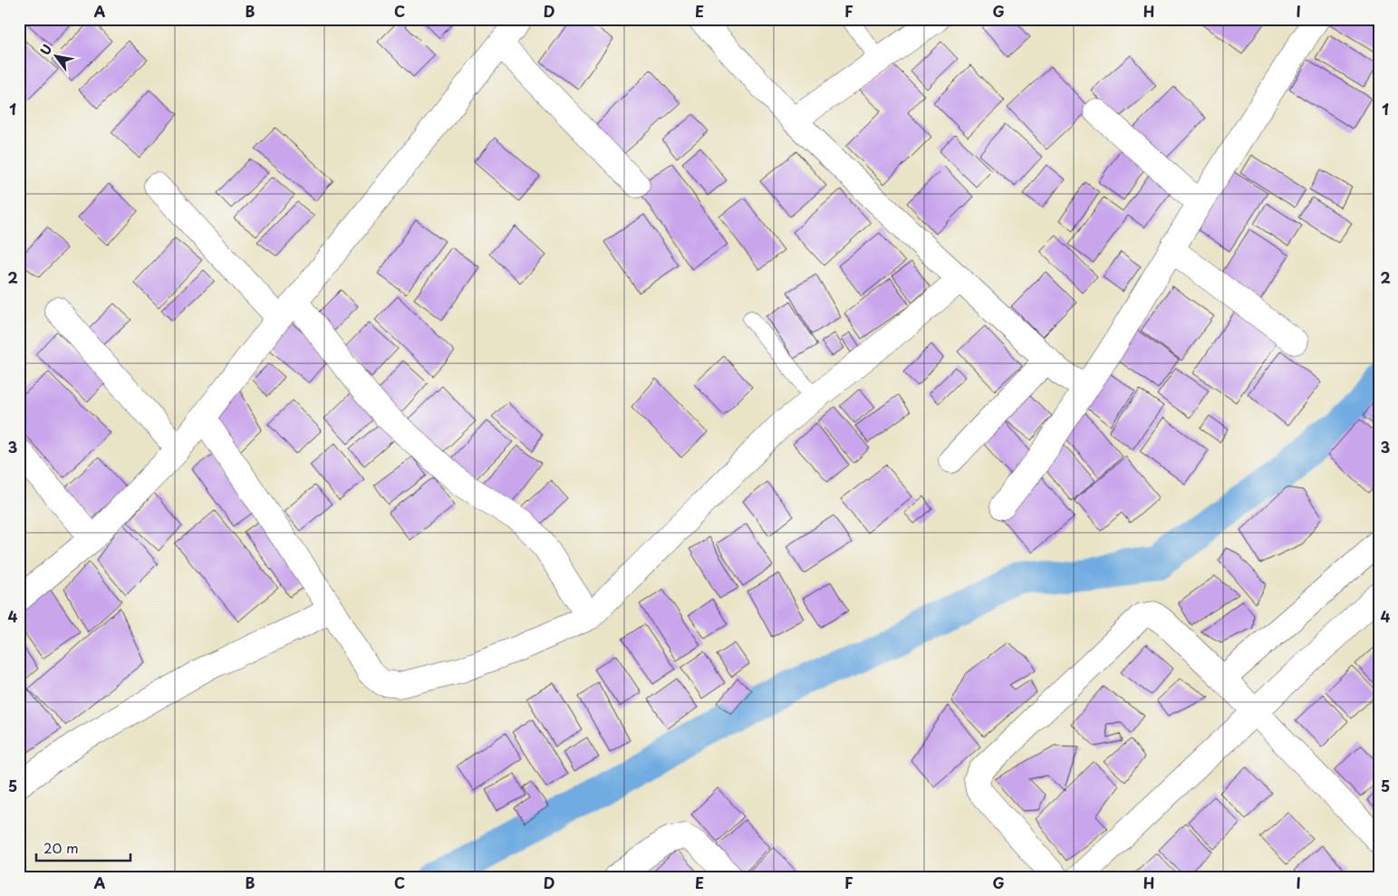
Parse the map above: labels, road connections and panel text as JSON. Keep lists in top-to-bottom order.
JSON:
{
  "scale_bar": "20 m",
  "north": "top left",
  "grid": {
    "columns": [
      "A",
      "B",
      "C",
      "D",
      "E",
      "F",
      "G",
      "H",
      "I"
    ],
    "rows": [
      "1",
      "2",
      "3",
      "4",
      "5"
    ]
  }
}
